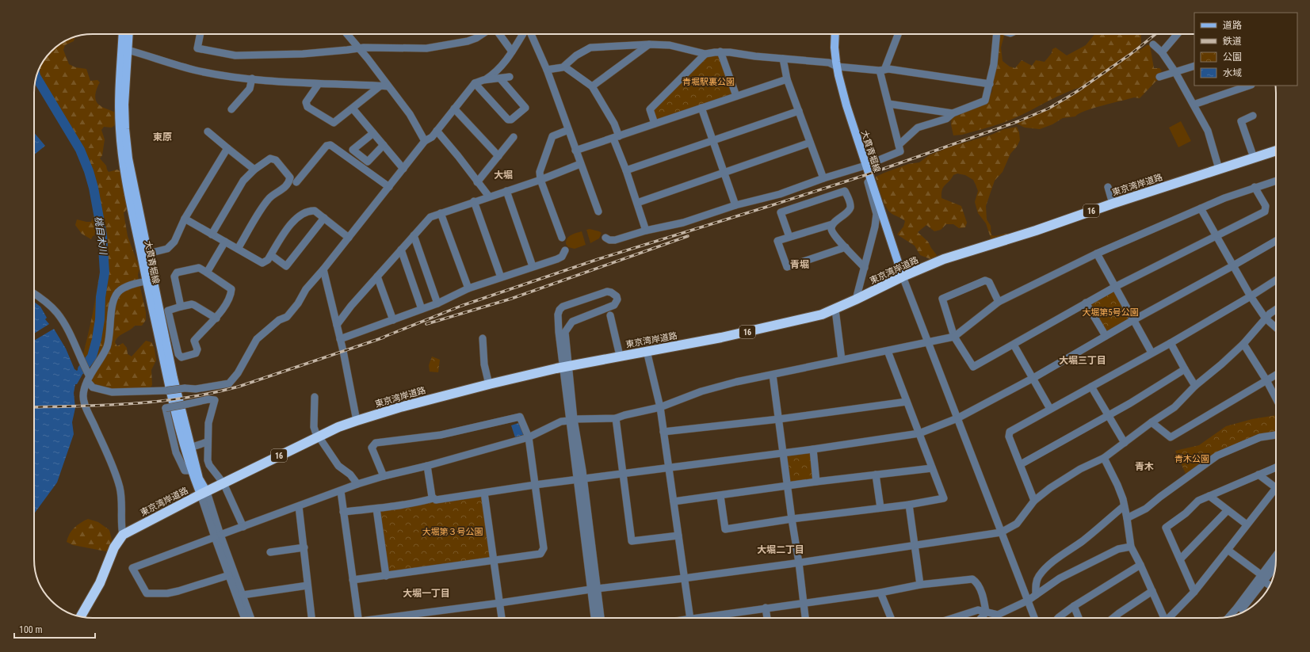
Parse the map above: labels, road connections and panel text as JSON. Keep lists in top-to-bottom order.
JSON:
{
  "streets": {
    "highway": ["東京湾岸道路", "16"],
    "main road": ["大貫青堀線"]
  },
  "crossings": [
    ["大貫青堀線", "東京湾岸道路"]
  ],
  "districts": [
    "東原",
    "大堀",
    "青堀",
    "大堀三丁目",
    "青木",
    "大堀二丁目",
    "大堀一丁目"
  ],
  "water": ["桃目木川"],
  "parks": [
    "青堀駅裏公園",
    "大堀第5号公園",
    "青木公園",
    "大堀第３号公園"
  ],
  "legend": [
    "道路",
    "鉄道",
    "公園",
    "水域"
  ],
  "scale_bar": "100 m"
}
